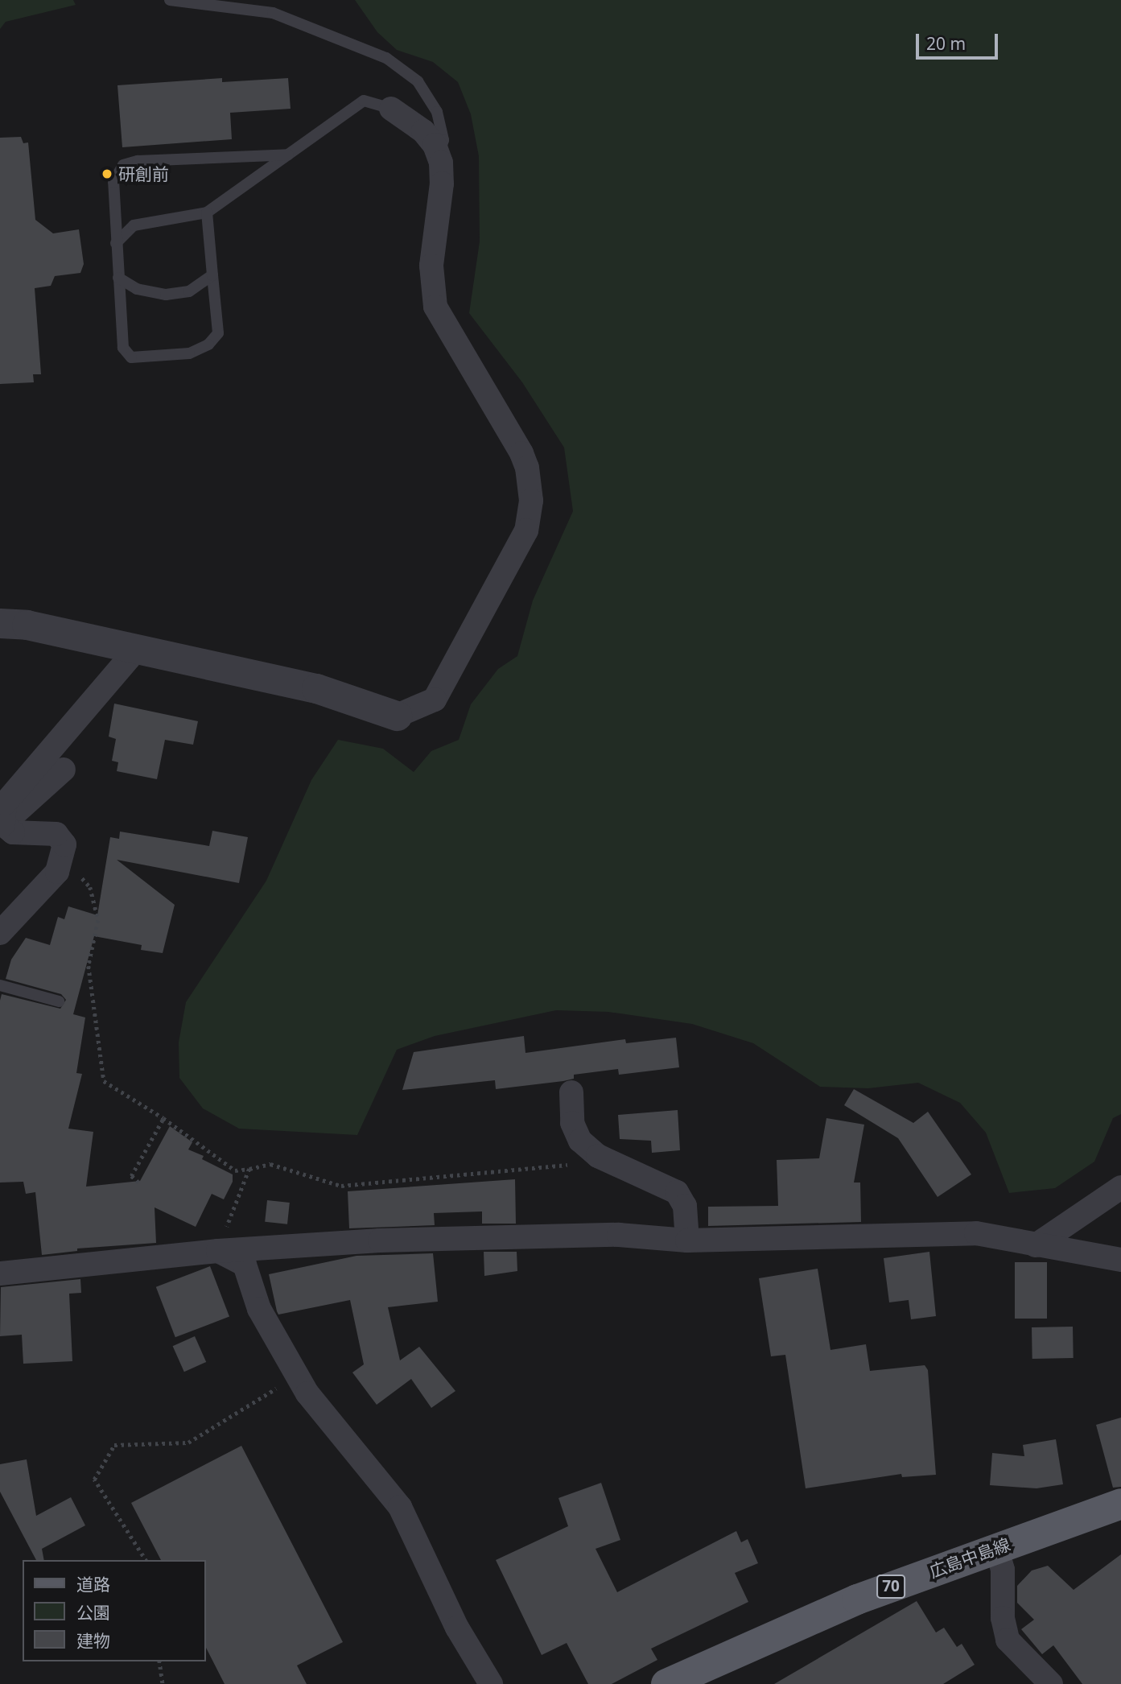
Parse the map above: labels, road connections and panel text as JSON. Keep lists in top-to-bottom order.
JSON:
{
  "streets": {
    "main road": ["広島中島線", "70"]
  },
  "places": ["研創前"],
  "legend": ["道路", "公園", "建物"],
  "scale_bar": "20 m"
}
